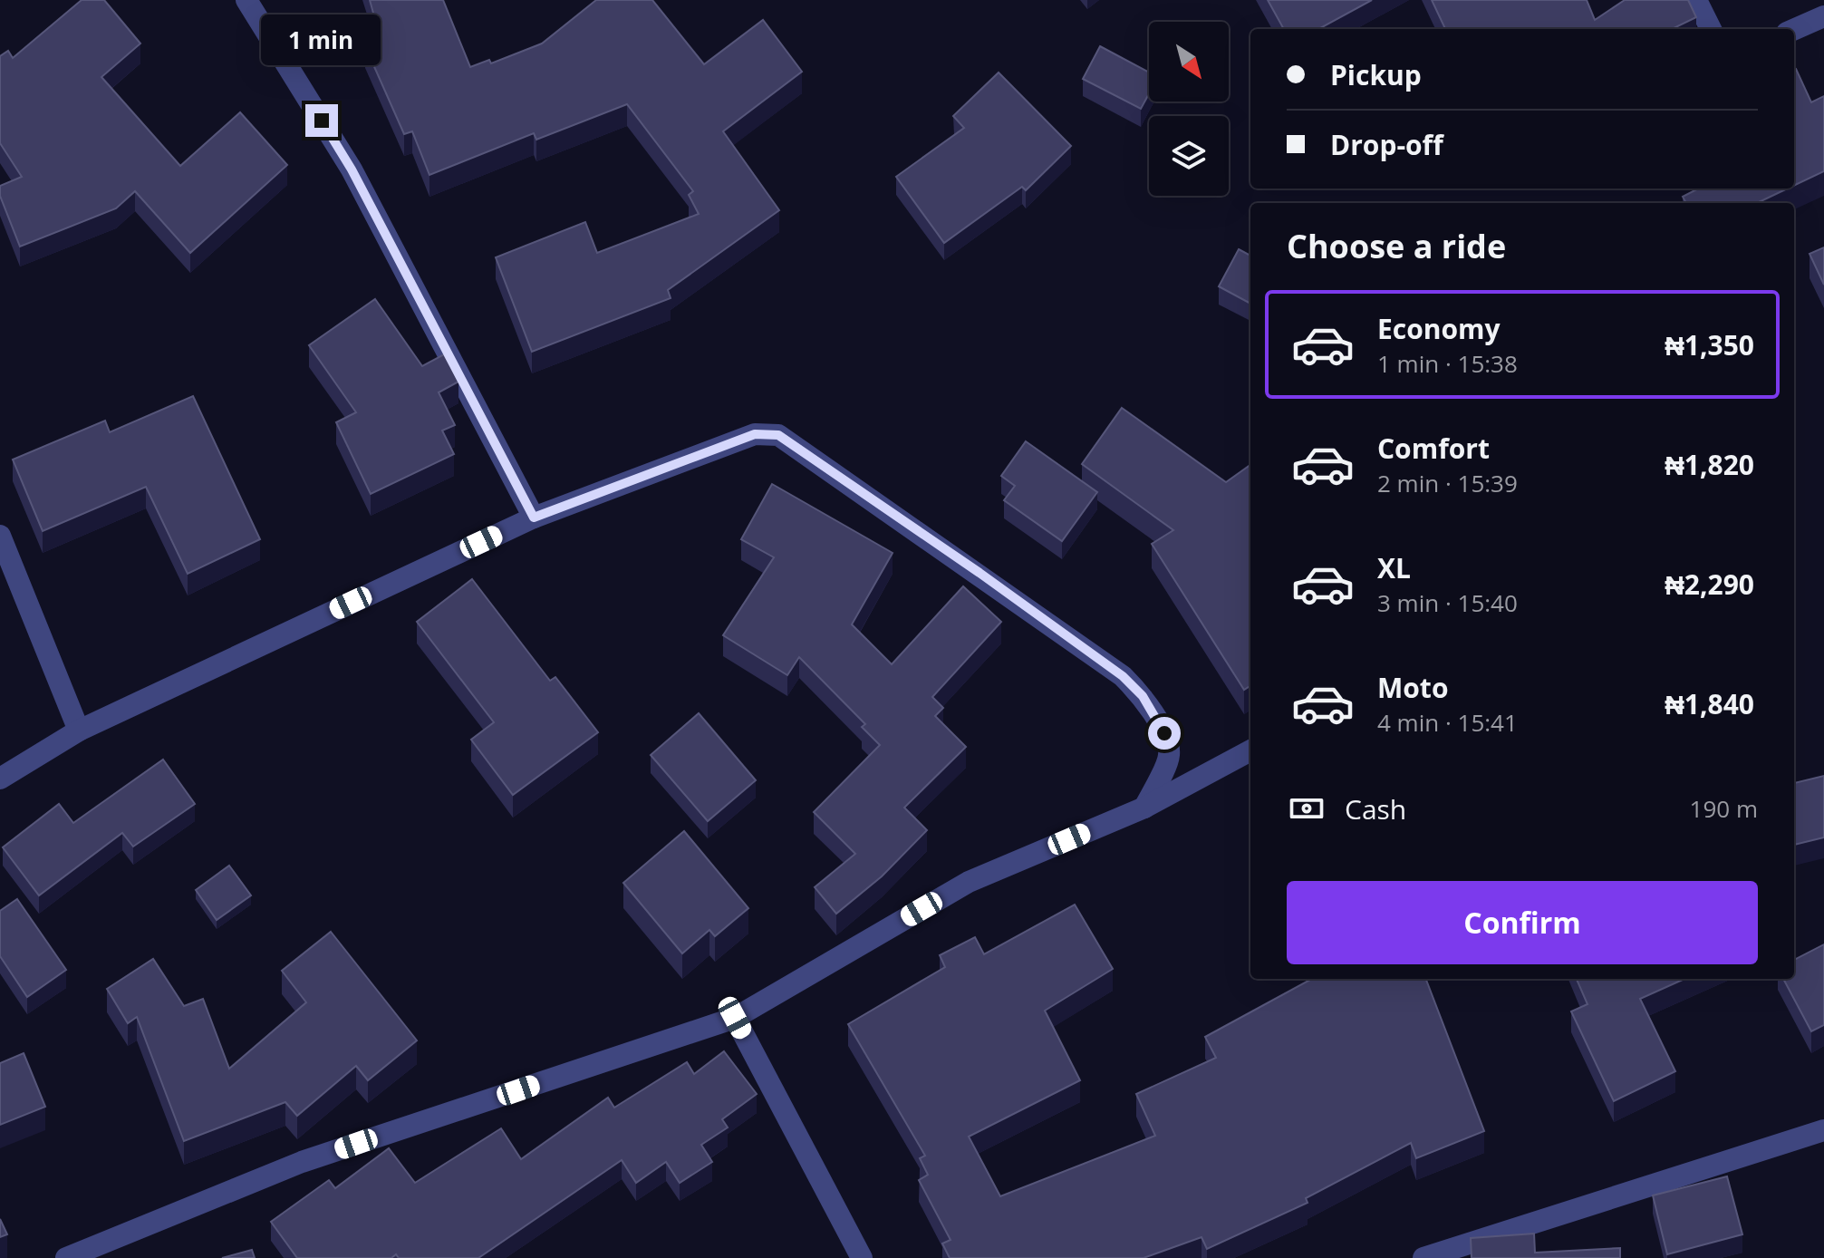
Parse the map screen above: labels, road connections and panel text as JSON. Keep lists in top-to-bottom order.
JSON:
{
  "north": "bottom right",
  "page": {
    "bubble": "1 min",
    "banner": ["Pickup", "Drop-off"],
    "heading": "Choose a ride",
    "list": [
      {
        "name": "Economy",
        "note": "1 min · 15:38",
        "value": "₦1,350"
      },
      {
        "name": "Comfort",
        "note": "2 min · 15:39",
        "value": "₦1,820"
      },
      {
        "name": "XL",
        "note": "3 min · 15:40",
        "value": "₦2,290"
      },
      {
        "name": "Moto",
        "note": "4 min · 15:41",
        "value": "₦1,840"
      }
    ],
    "pay": ["Cash", "190 m"],
    "buttons": "Confirm"
  }
}
